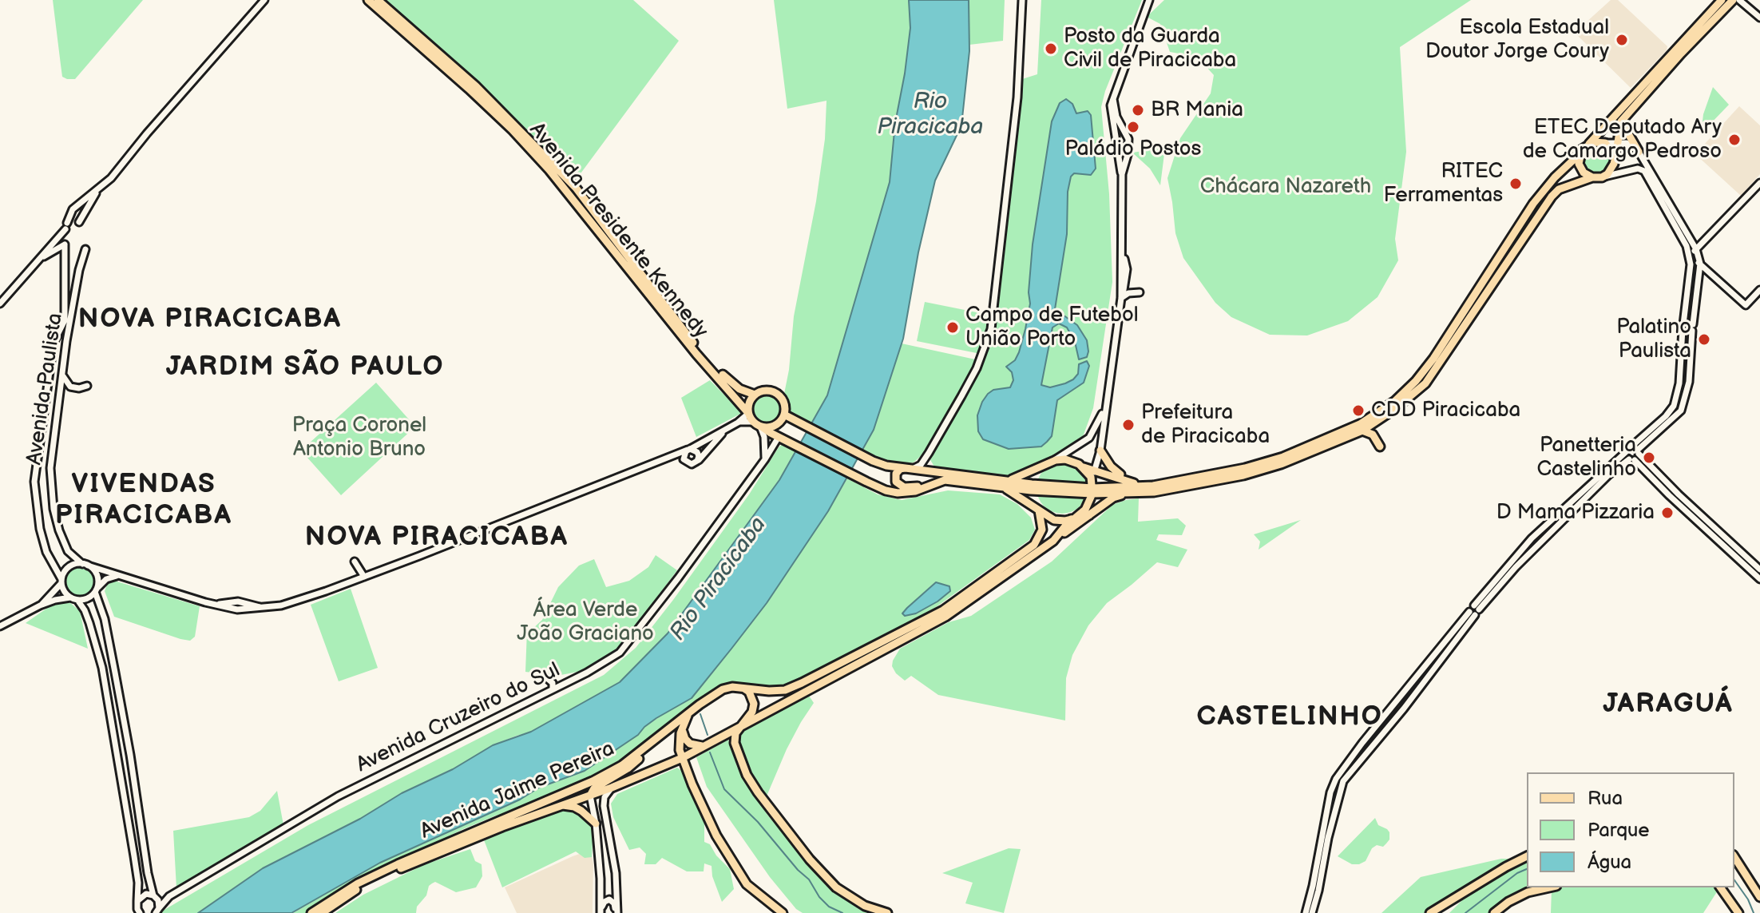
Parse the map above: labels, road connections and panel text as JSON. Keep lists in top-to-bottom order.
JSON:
{
  "streets": {
    "main road": ["Avenida Presidente Kennedy", "Avenida Jaime Pereira"],
    "street": ["Avenida Paulista", "Avenida Cruzeiro do Sul"]
  },
  "districts": [
    "NOVA PIRACICABA",
    "JARDIM SÃO PAULO",
    "VIVENDAS PIRACICABA",
    "NOVA PIRACICABA",
    "JARAGUÁ",
    "CASTELINHO"
  ],
  "water": ["Rio Piracicaba"],
  "parks": ["Chácara Nazareth", "Praça Coronel Antonio Bruno", "Área Verde João Graciano"],
  "places": [
    "Escola Estadual Doutor Jorge Coury",
    "Posto da Guarda Civil de Piracicaba",
    "BR Mania",
    "Paládio Postos",
    "ETEC Deputado Ary de Camargo Pedroso",
    "RITEC Ferramentas",
    "Campo de Futebol União Porto",
    "Palatino Paulista",
    "CDD Piracicaba",
    "Prefeitura de Piracicaba",
    "Panetteria Castelinho",
    "D Mama Pizzaria"
  ],
  "legend": ["Rua", "Parque", "Água"]
}
